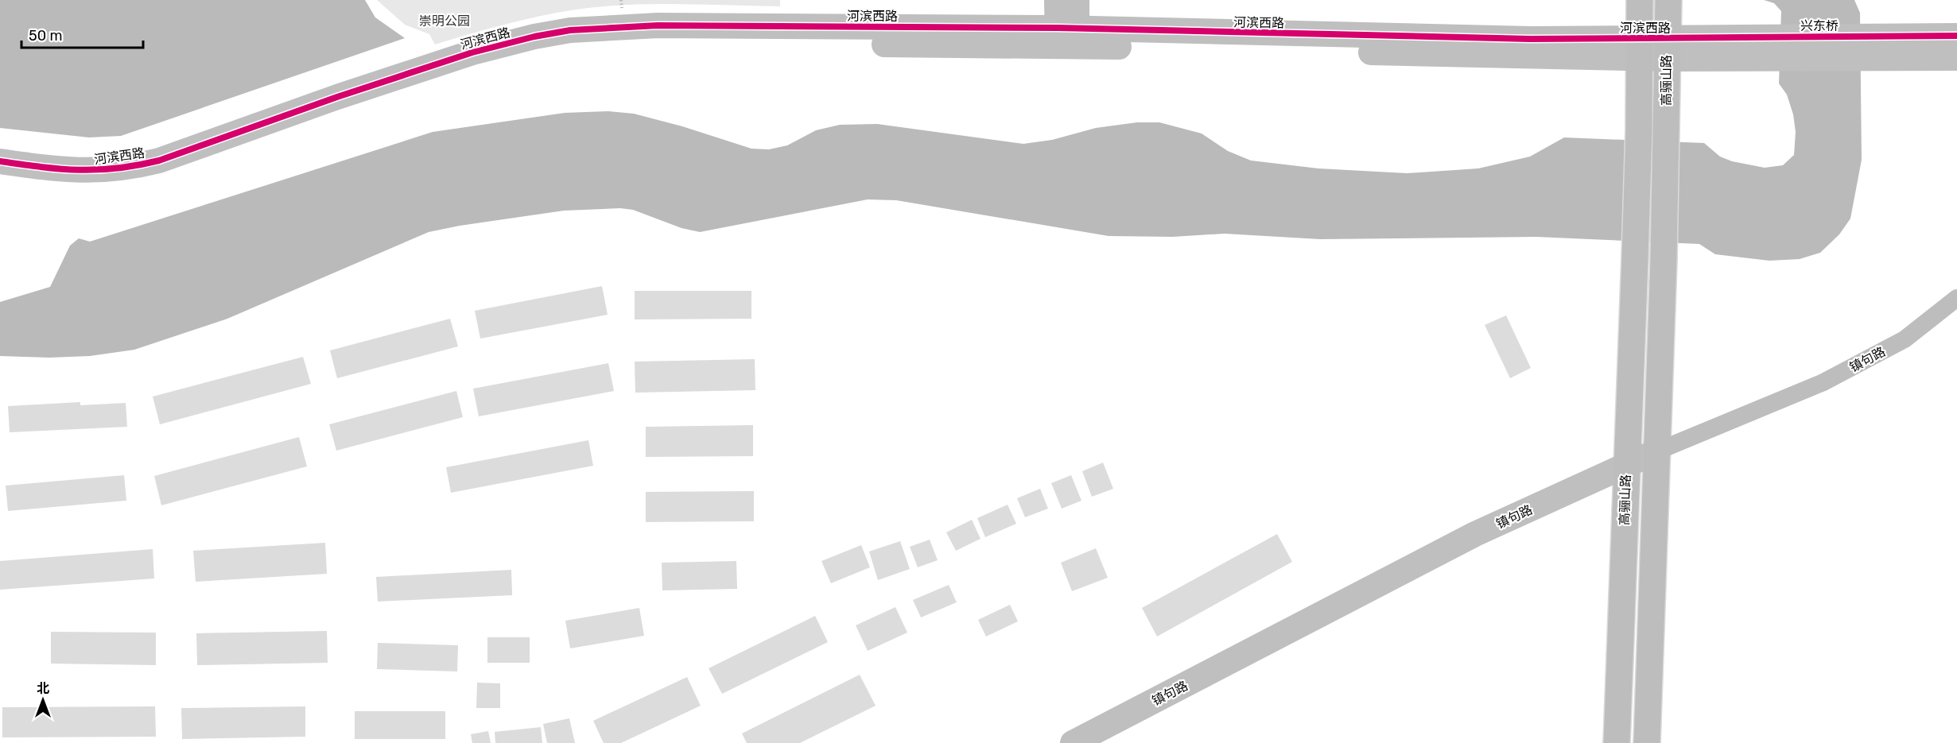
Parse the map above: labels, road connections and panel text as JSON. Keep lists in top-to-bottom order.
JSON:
{
  "streets": {
    "main road": ["高骊山路"],
    "street": ["河滨西路", "镇句路"],
    "cycle path": ["兴东桥"]
  },
  "crossings": [
    ["河滨西路", "高骊山路"],
    ["高骊山路", "镇句路"]
  ],
  "parks": ["崇明公园"],
  "scale_bar": "50 m",
  "north": "top"
}
